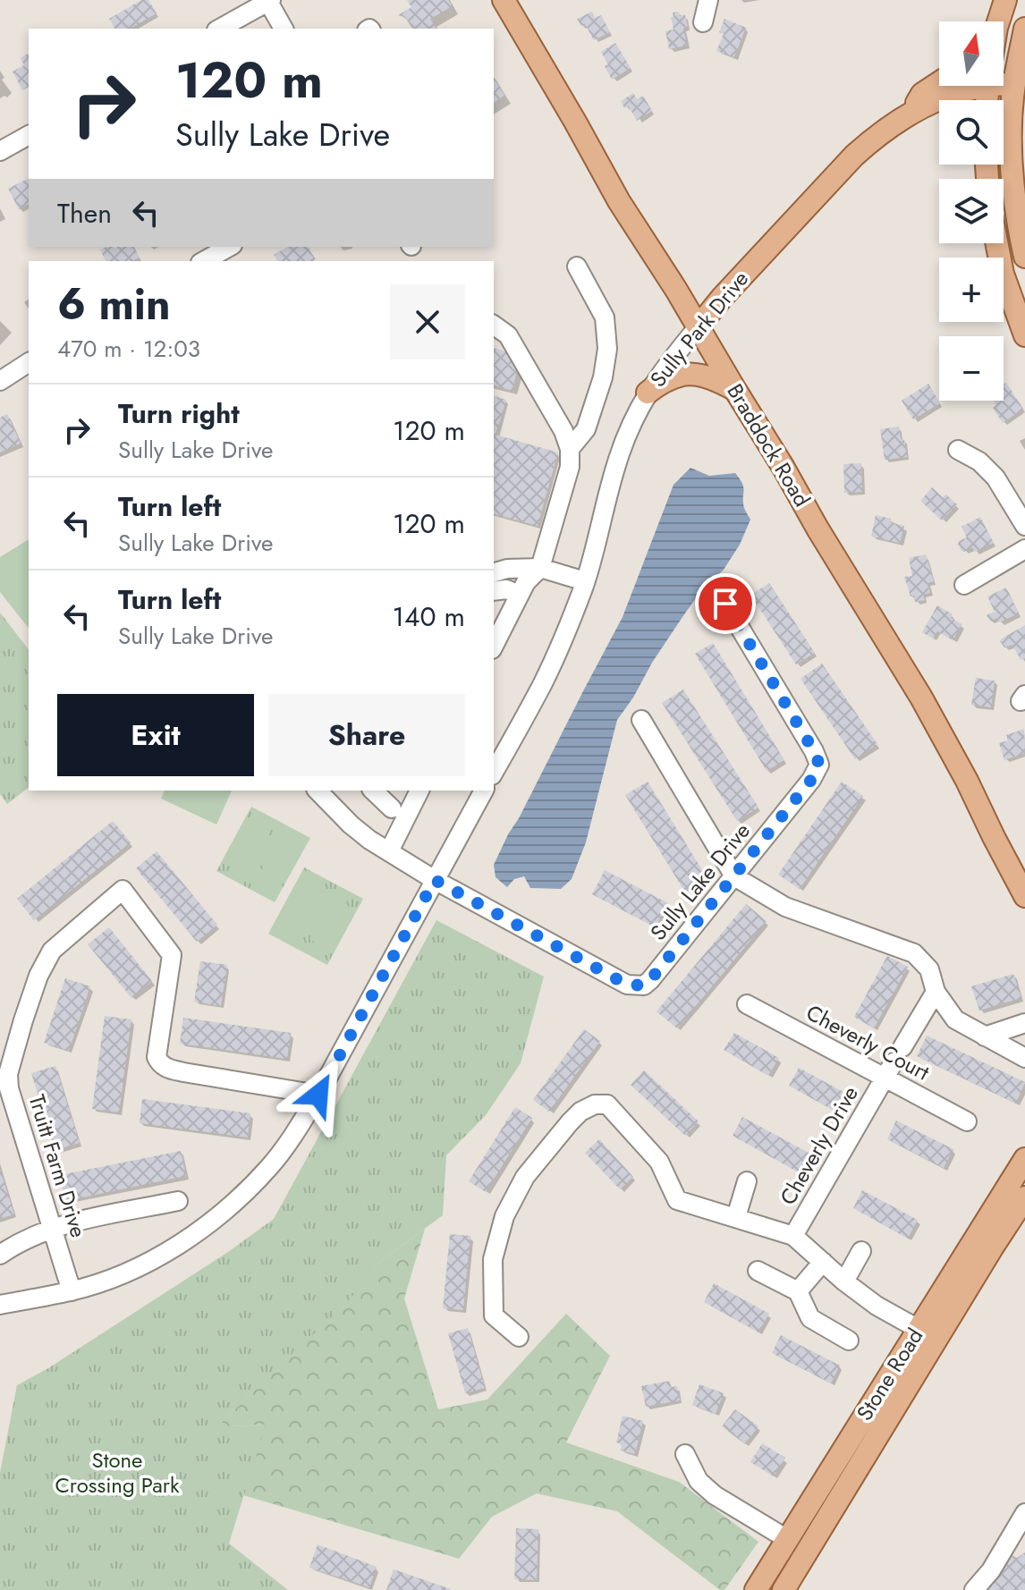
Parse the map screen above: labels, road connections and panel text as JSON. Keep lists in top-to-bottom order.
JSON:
{
  "streets": {
    "main road": ["Sully Park Drive", "Braddock Road", "Stone Road"],
    "street": [
      "Sully Lake Drive",
      "Cheverly Court",
      "Cheverly Drive",
      "Truitt Farm Drive"
    ]
  },
  "crossings": [
    ["Sully Park Drive", "Braddock Road"],
    ["Cheverly Court", "Cheverly Drive"]
  ],
  "parks": ["Stone Crossing Park"],
  "north": "top",
  "page": {
    "map_buttons": ["+", "−"],
    "turn": ["120 m", "Sully Lake Drive"],
    "then": "Then",
    "heading": ["6 min", "470 m · 12:03"],
    "list": [
      {
        "name": "Turn right",
        "note": "Sully Lake Drive",
        "value": "120 m"
      },
      {
        "name": "Turn left",
        "note": "Sully Lake Drive",
        "value": "120 m"
      },
      {
        "name": "Turn left",
        "note": "Sully Lake Drive",
        "value": "140 m"
      }
    ],
    "buttons": ["Exit", "Share"]
  }
}
